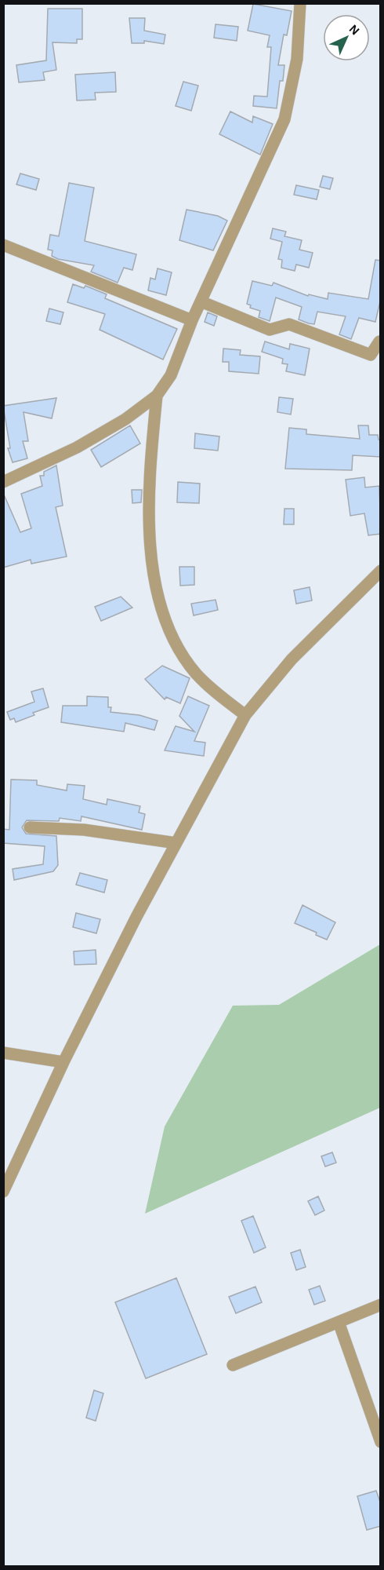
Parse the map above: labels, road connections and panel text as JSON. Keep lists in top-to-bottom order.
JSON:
{
  "north": "top right"
}
